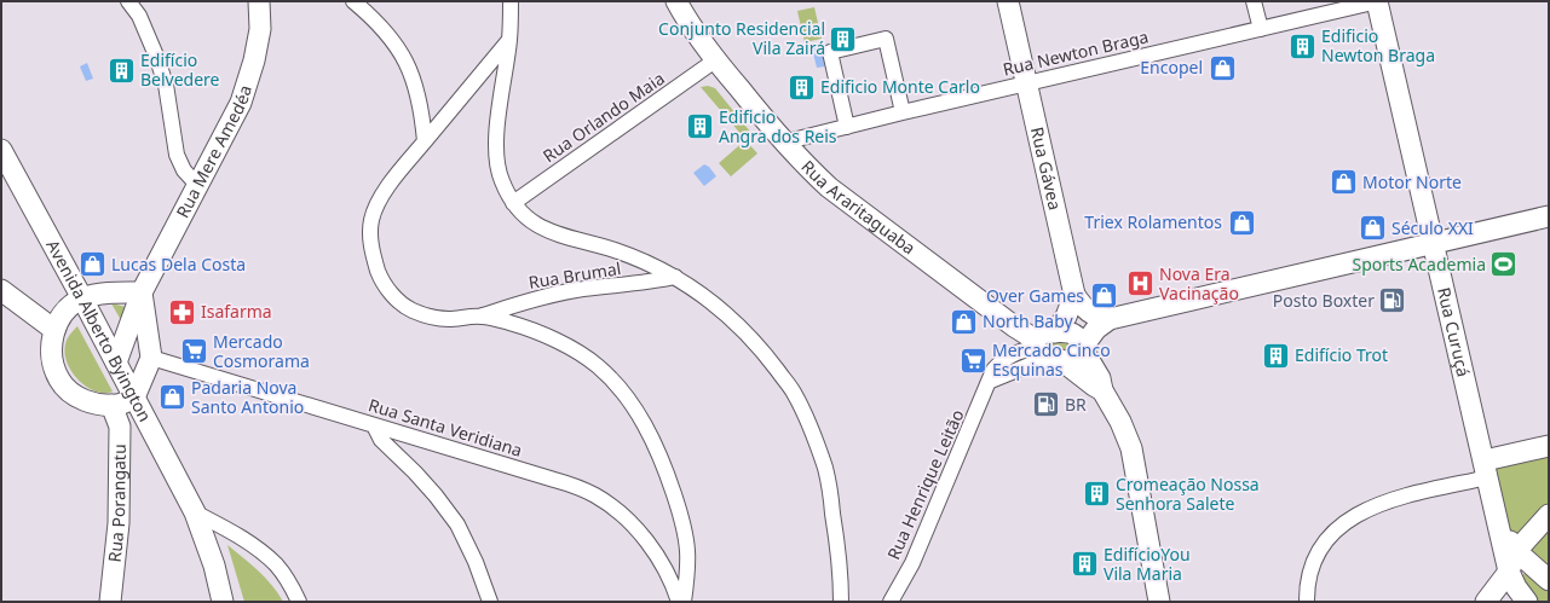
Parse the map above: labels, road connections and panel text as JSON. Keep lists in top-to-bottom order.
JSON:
{
  "streets": {
    "street": [
      "Rua Newton Braga",
      "Rua Orlando Maia",
      "Rua Mere Amedéa",
      "Rua Gávea",
      "Rua Araritaguaba",
      "Rua Brumal",
      "Avenida Alberto Byington",
      "Rua Curuçá",
      "Rua Santa Veridiana",
      "Rua Henrique Leitão",
      "Rua Porangatu"
    ]
  },
  "crossings": [
    ["Rua Newton Braga", "Rua Gávea"],
    ["Rua Newton Braga", "Rua Araritaguaba"],
    ["Rua Newton Braga", "Rua Curuçá"],
    ["Rua Orlando Maia", "Rua Araritaguaba"],
    ["Rua Mere Amedéa", "Avenida Alberto Byington"],
    ["Rua Araritaguaba", "Rua Henrique Leitão"]
  ],
  "places": {
    "building": [
      "Conjunto Residencial Vila Zairá",
      "Edificio Newton Braga",
      "Edifício Belvedere",
      "Edificio Monte Carlo",
      "Edificio Angra dos Reis",
      "Edifício Trot",
      "Cromeação Nossa Senhora Salete",
      "EdifícioYou Vila Maria"
    ],
    "shop": [
      "Encopel",
      "Motor Norte",
      "Triex Rolamentos",
      "Século XXI",
      "Lucas Dela Costa",
      "Over Games",
      "North Baby",
      "Padaria Nova Santo Antonio"
    ],
    "sports": ["Sports Academia"],
    "hospital": ["Nova Era Vacinação"],
    "fuel station": ["Posto Boxter", "BR"],
    "pharmacy": ["Isafarma"],
    "supermarket": ["Mercado Cosmorama", "Mercado Cinco Esquinas"]
  }
}
